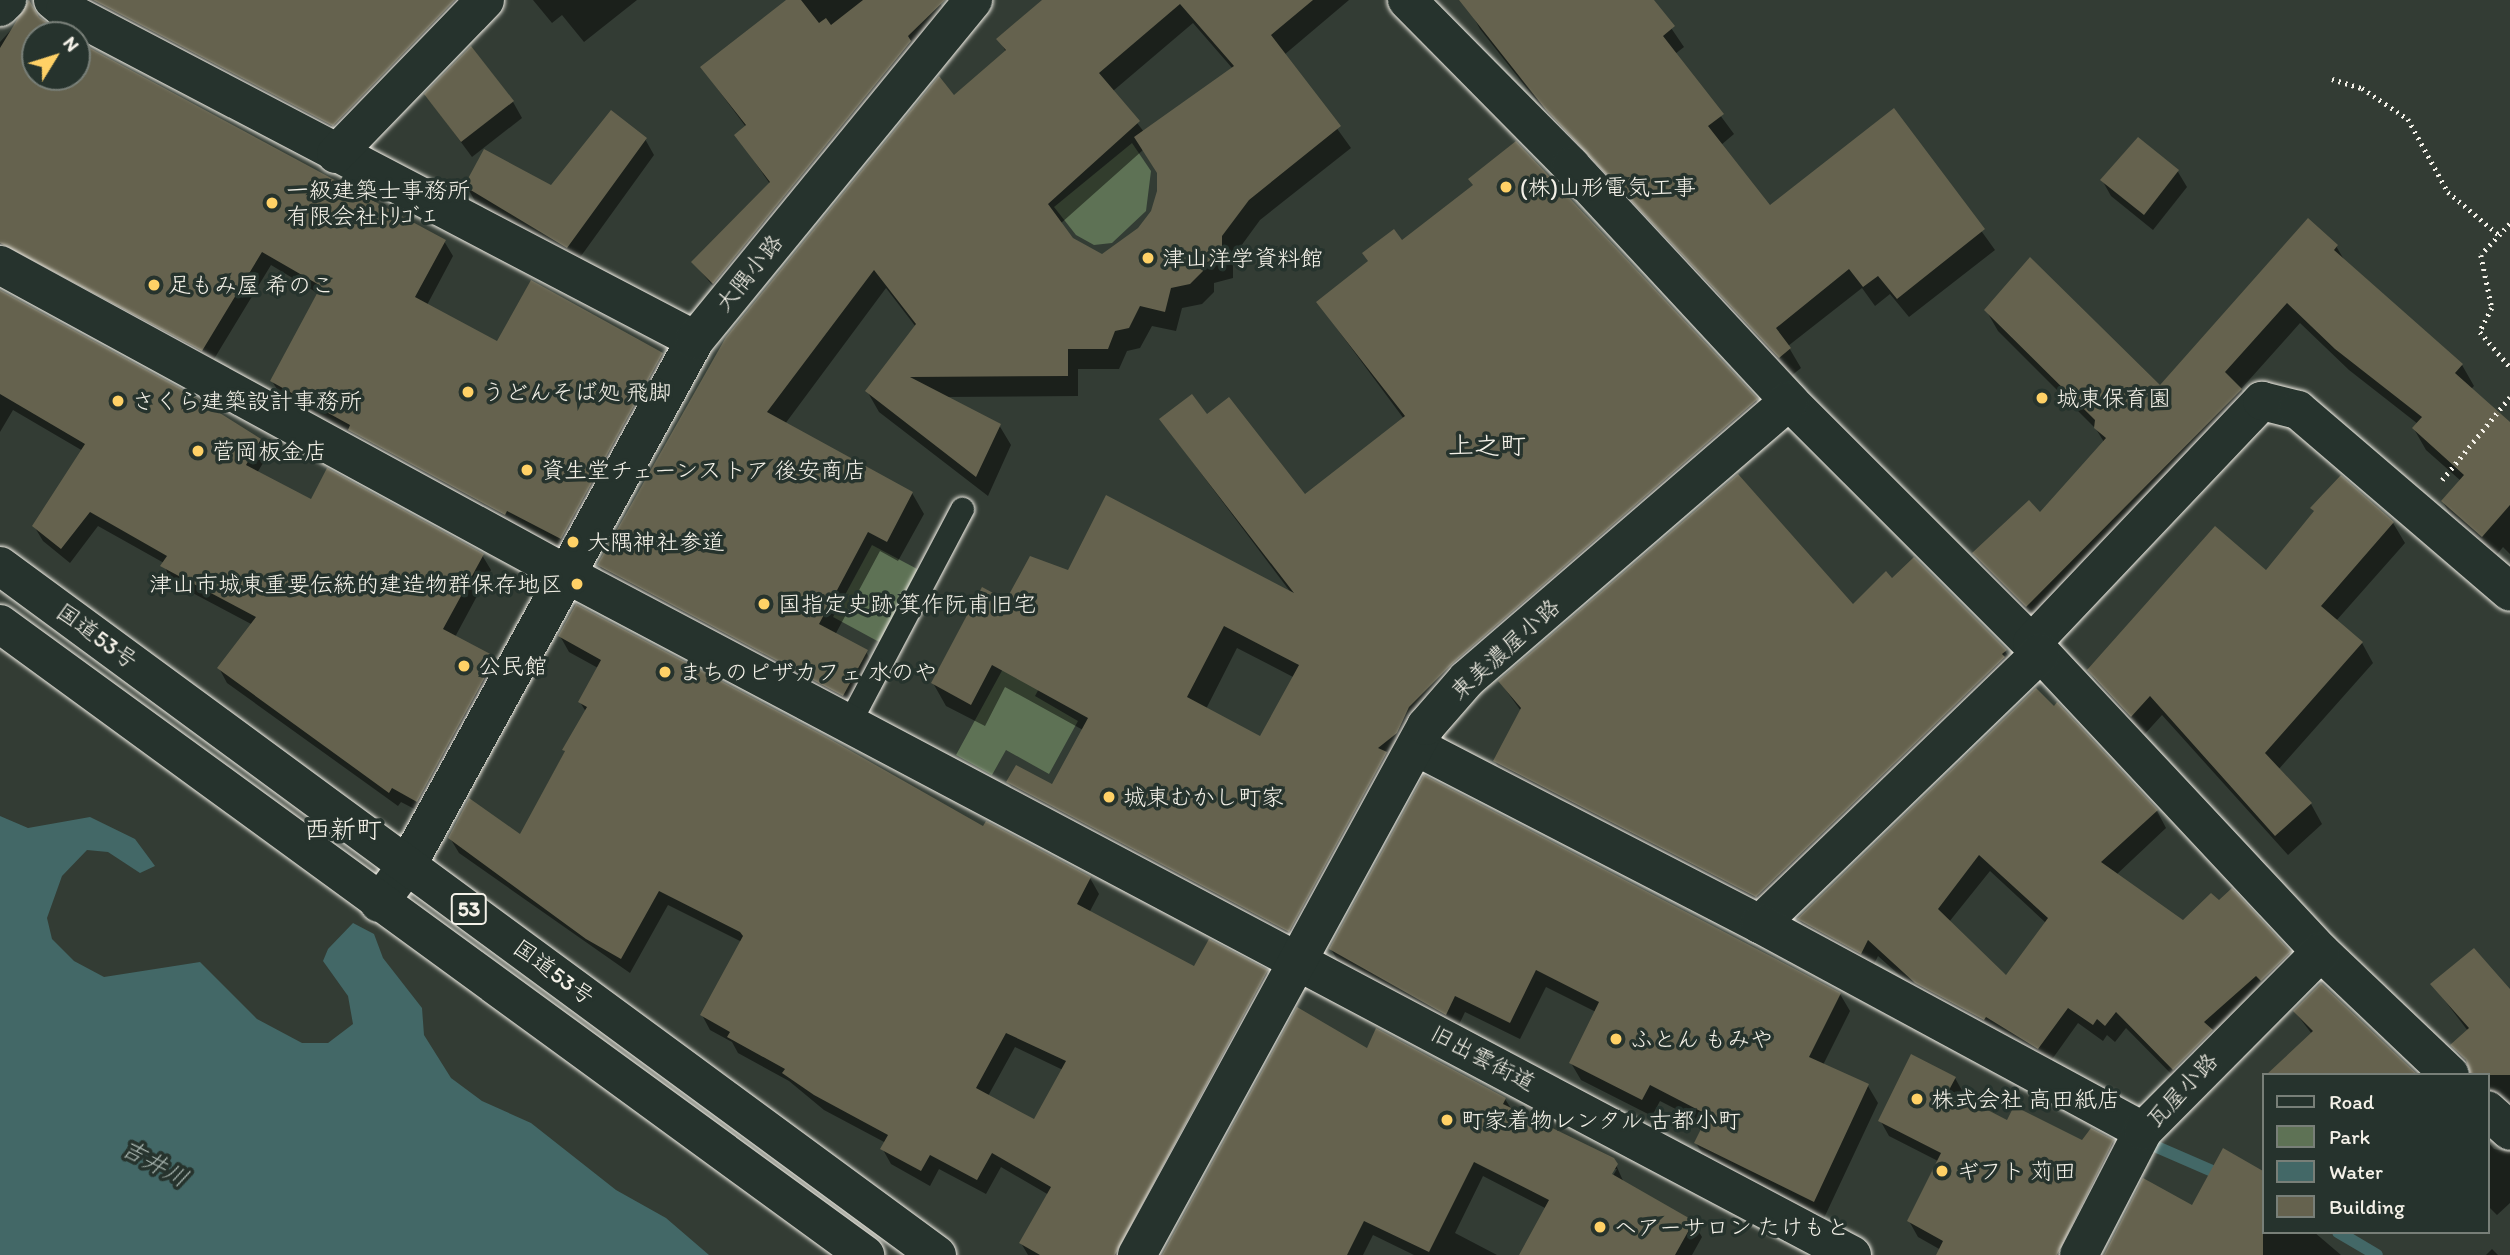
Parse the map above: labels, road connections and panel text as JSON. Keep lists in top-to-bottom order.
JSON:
{
  "streets": {
    "main road": [
      "大隅小路",
      "国道53号",
      "東美濃屋小路",
      "53",
      "旧出雲街道",
      "瓦屋小路"
    ]
  },
  "crossings": [
    ["大隅小路", "国道53号"],
    ["大隅小路", "旧出雲街道"],
    ["東美濃屋小路", "旧出雲街道"]
  ],
  "districts": ["上之町", "西新町"],
  "water": ["吉井川"],
  "places": [
    "(株)山形電気工事",
    "一級建築士事務所 有限会社ﾄﾘｺﾞｴ",
    "津山洋学資料館",
    "足もみ屋 希のこ",
    "うどんそば処 飛脚",
    "城東保育園",
    "さくら建築設計事務所",
    "菅岡板金店",
    "資生堂チェーンストア 後安商店",
    "大隅神社参道",
    "津山市城東重要伝統的建造物群保存地区",
    "国指定史跡 箕作阮甫旧宅",
    "公民館",
    "まちのピザカフェ 水のや",
    "城東むかし町家",
    "ふとん もみや",
    "株式会社 高田紙店",
    "町家着物レンタル 古都小町",
    "ギフト 苅田",
    "ヘアーサロン たけもと"
  ],
  "legend": [
    "Road",
    "Park",
    "Water",
    "Building"
  ],
  "north": "top right"
}
